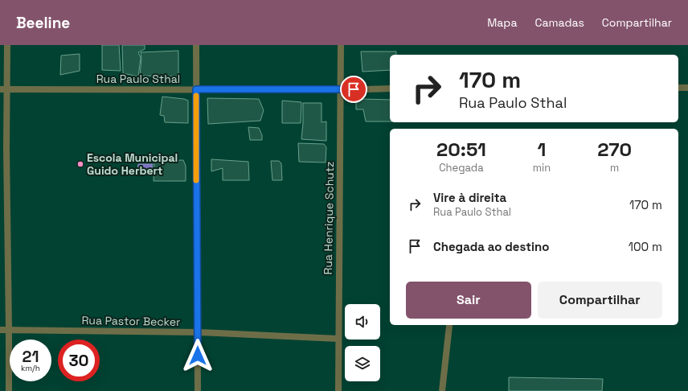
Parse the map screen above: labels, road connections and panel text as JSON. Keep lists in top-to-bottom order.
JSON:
{
  "streets": {
    "street": ["Rua Paulo Sthal", "Rua Henrique Schutz", "Rua Pastor Becker"]
  },
  "crossings": [
    ["Rua Paulo Sthal", "Rua Henrique Schutz"],
    ["Rua Henrique Schutz", "Rua Pastor Becker"]
  ],
  "places": ["Escola Municipal Guido Herbert"],
  "page": {
    "header": "Beeline",
    "nav": ["Mapa", "Camadas", "Compartilhar"],
    "turn": ["170 m", "Rua Paulo Sthal"],
    "eta": [
      "20:51",
      "Chegada",
      "1",
      "min",
      "270",
      "m"
    ],
    "list": [
      {
        "name": "Vire à direita",
        "note": "Rua Paulo Sthal",
        "value": "170 m"
      },
      {
        "name": "Chegada ao destino",
        "value": "100 m"
      }
    ],
    "buttons": ["Sair", "Compartilhar"],
    "speed": "21 km/h",
    "limit": "30"
  }
}
